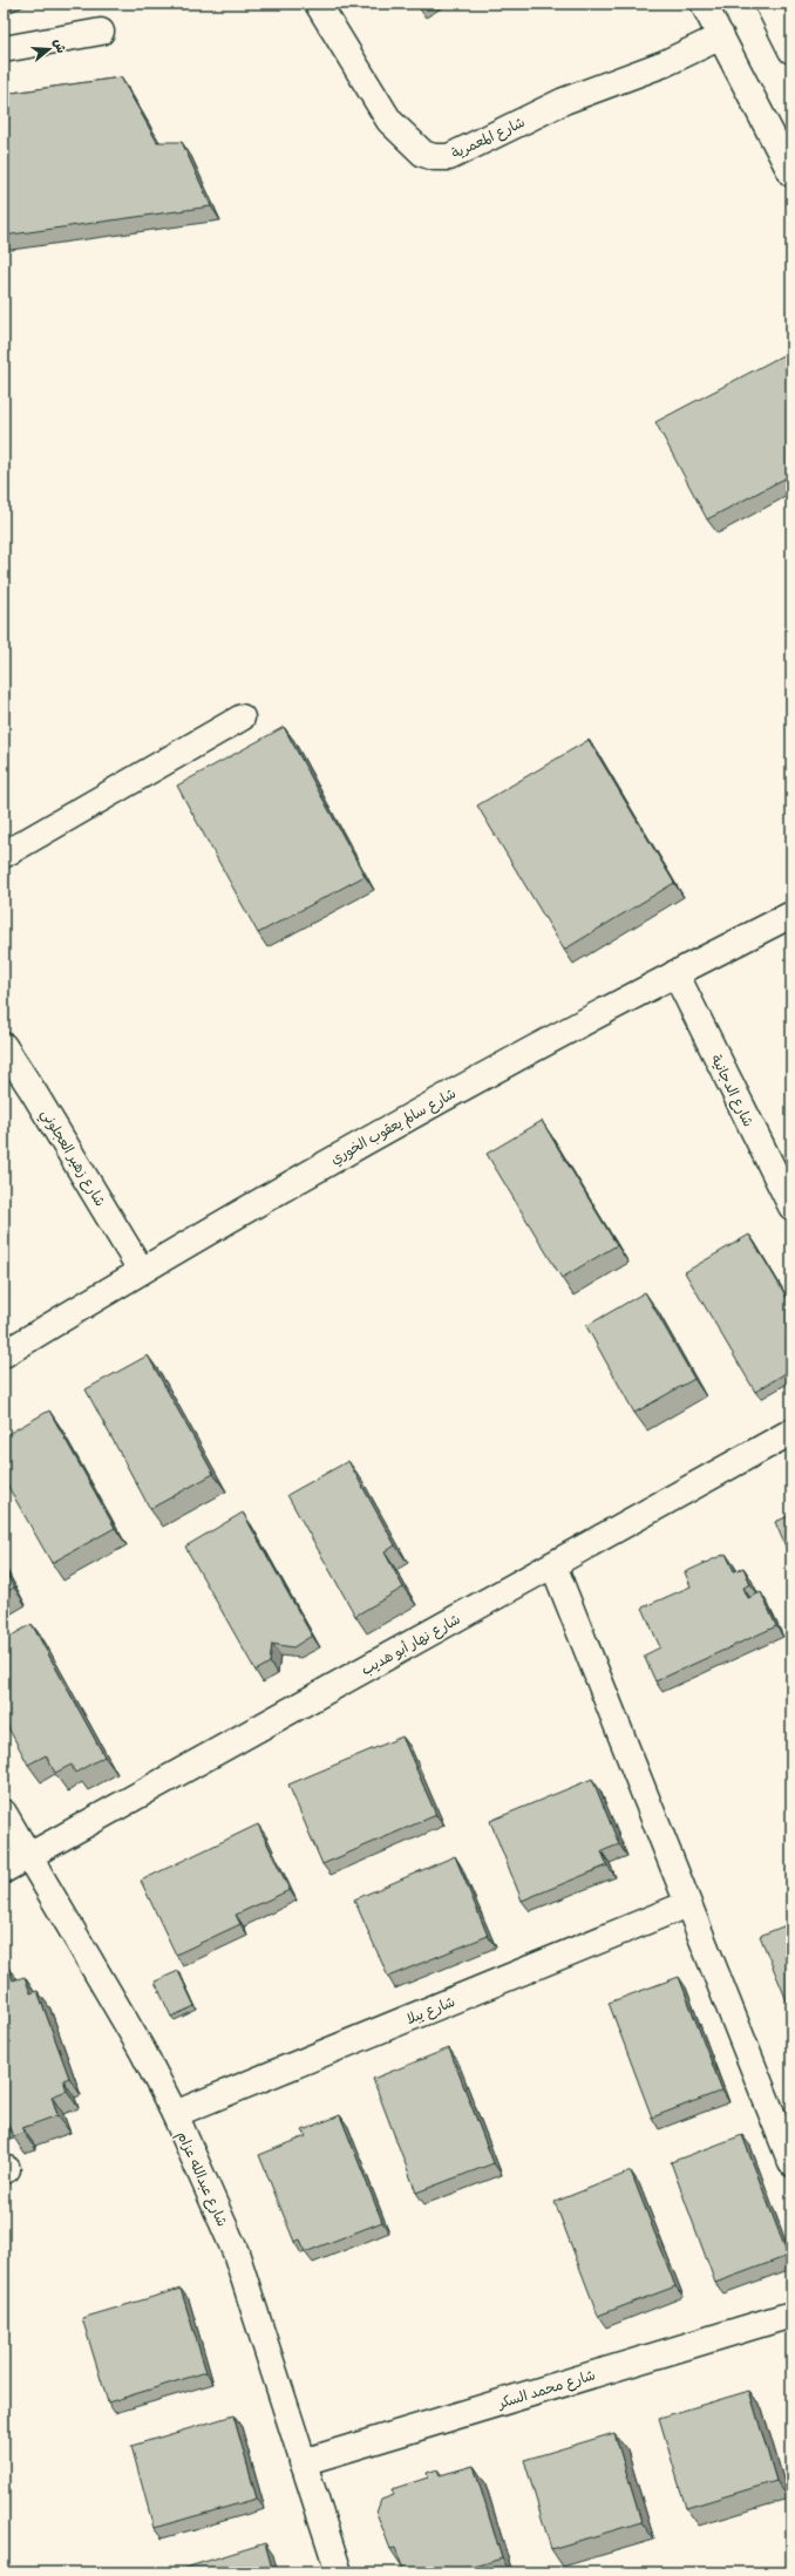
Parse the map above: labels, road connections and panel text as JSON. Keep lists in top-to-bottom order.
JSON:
{
  "streets": {
    "street": [
      "شارع المعمرية",
      "شارع الدجانية",
      "شارع سالم يعقوب الخوري",
      "شارع زهير العجلوني",
      "شارع نهار أبو هديب",
      "شارع يبلا",
      "شارع عبدالله عزام",
      "شارع محمد السكر"
    ]
  },
  "crossings": [
    ["شارع الدجانية", "شارع سالم يعقوب الخوري"],
    ["شارع سالم يعقوب الخوري", "شارع زهير العجلوني"],
    ["شارع نهار أبو هديب", "شارع عبدالله عزام"],
    ["شارع يبلا", "شارع عبدالله عزام"],
    ["شارع عبدالله عزام", "شارع محمد السكر"]
  ],
  "north": "right"
}
